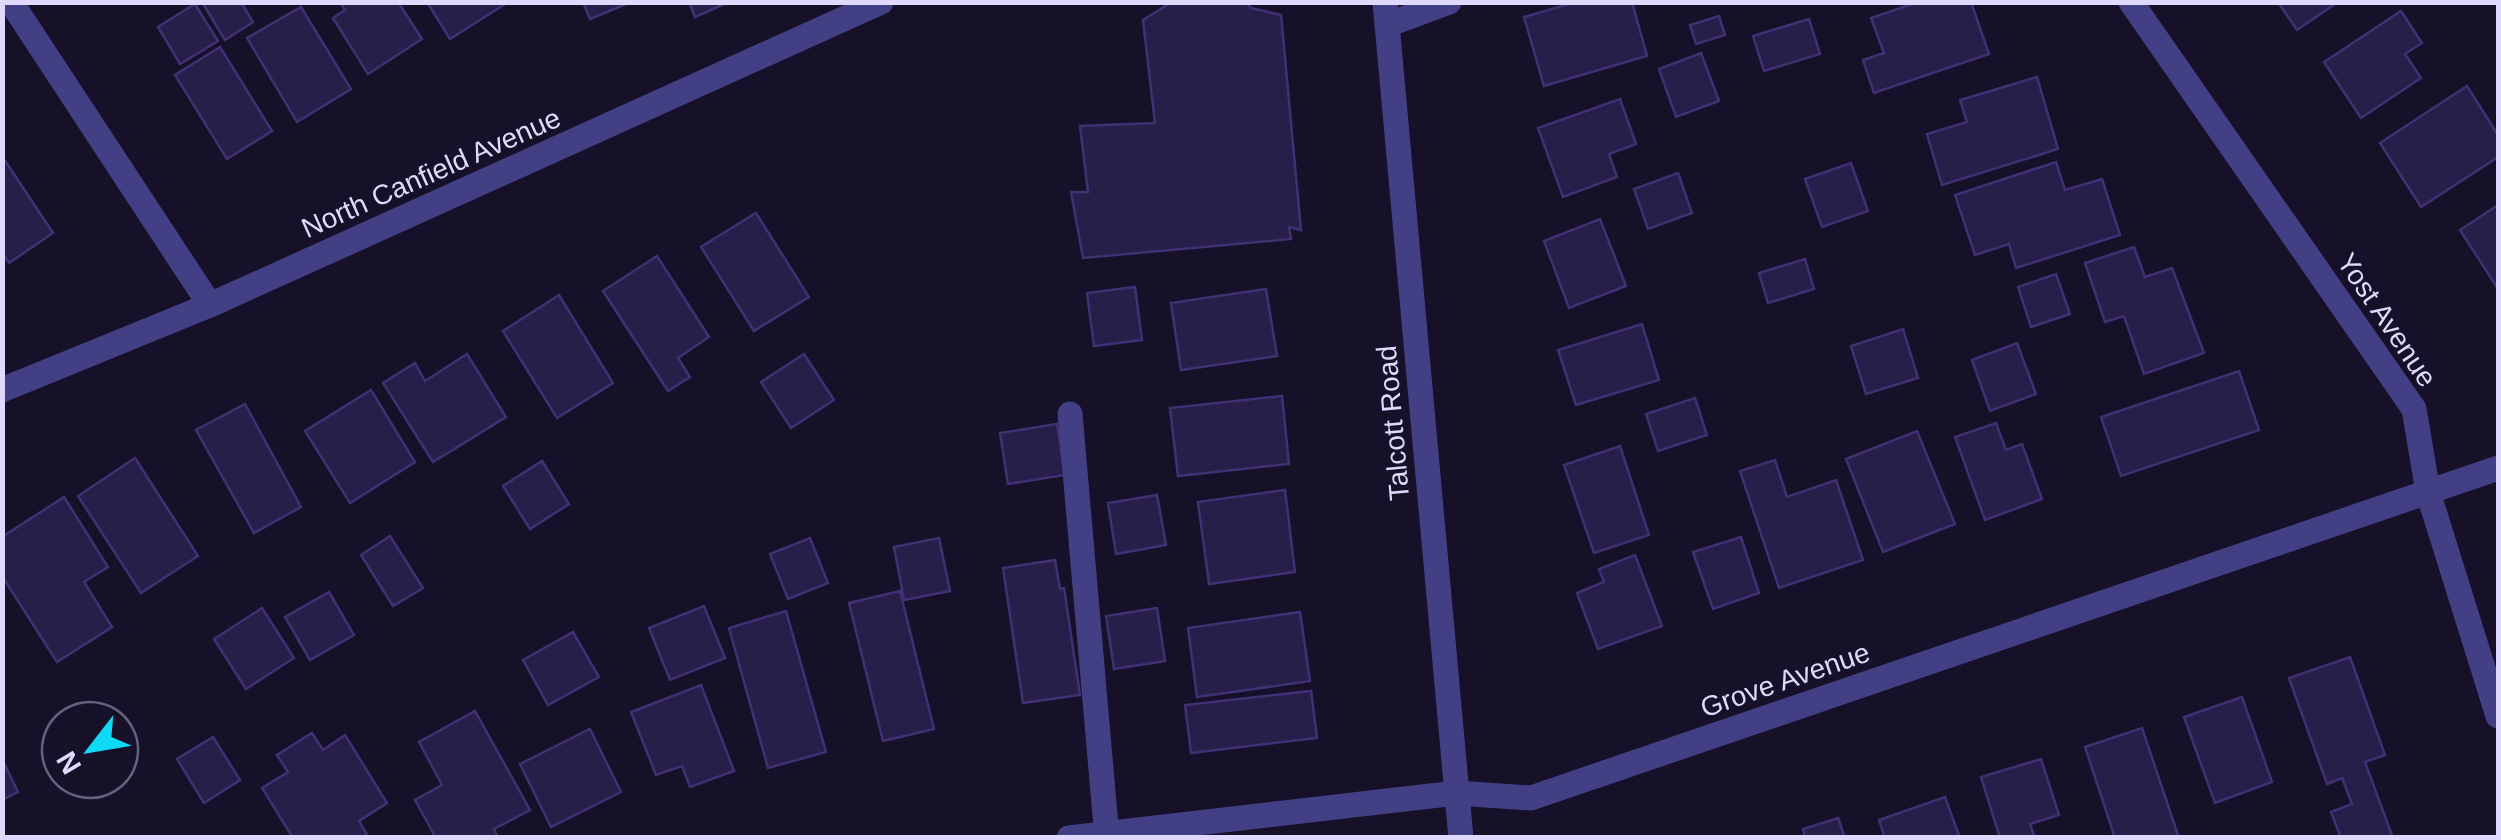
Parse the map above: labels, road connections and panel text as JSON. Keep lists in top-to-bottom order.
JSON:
{
  "streets": {
    "street": [
      "North Canfield Avenue",
      "Yost Avenue",
      "Talcott Road",
      "Grove Avenue"
    ]
  },
  "crossings": [
    ["Yost Avenue", "Grove Avenue"],
    ["Talcott Road", "Grove Avenue"]
  ],
  "north": "bottom left"
}
